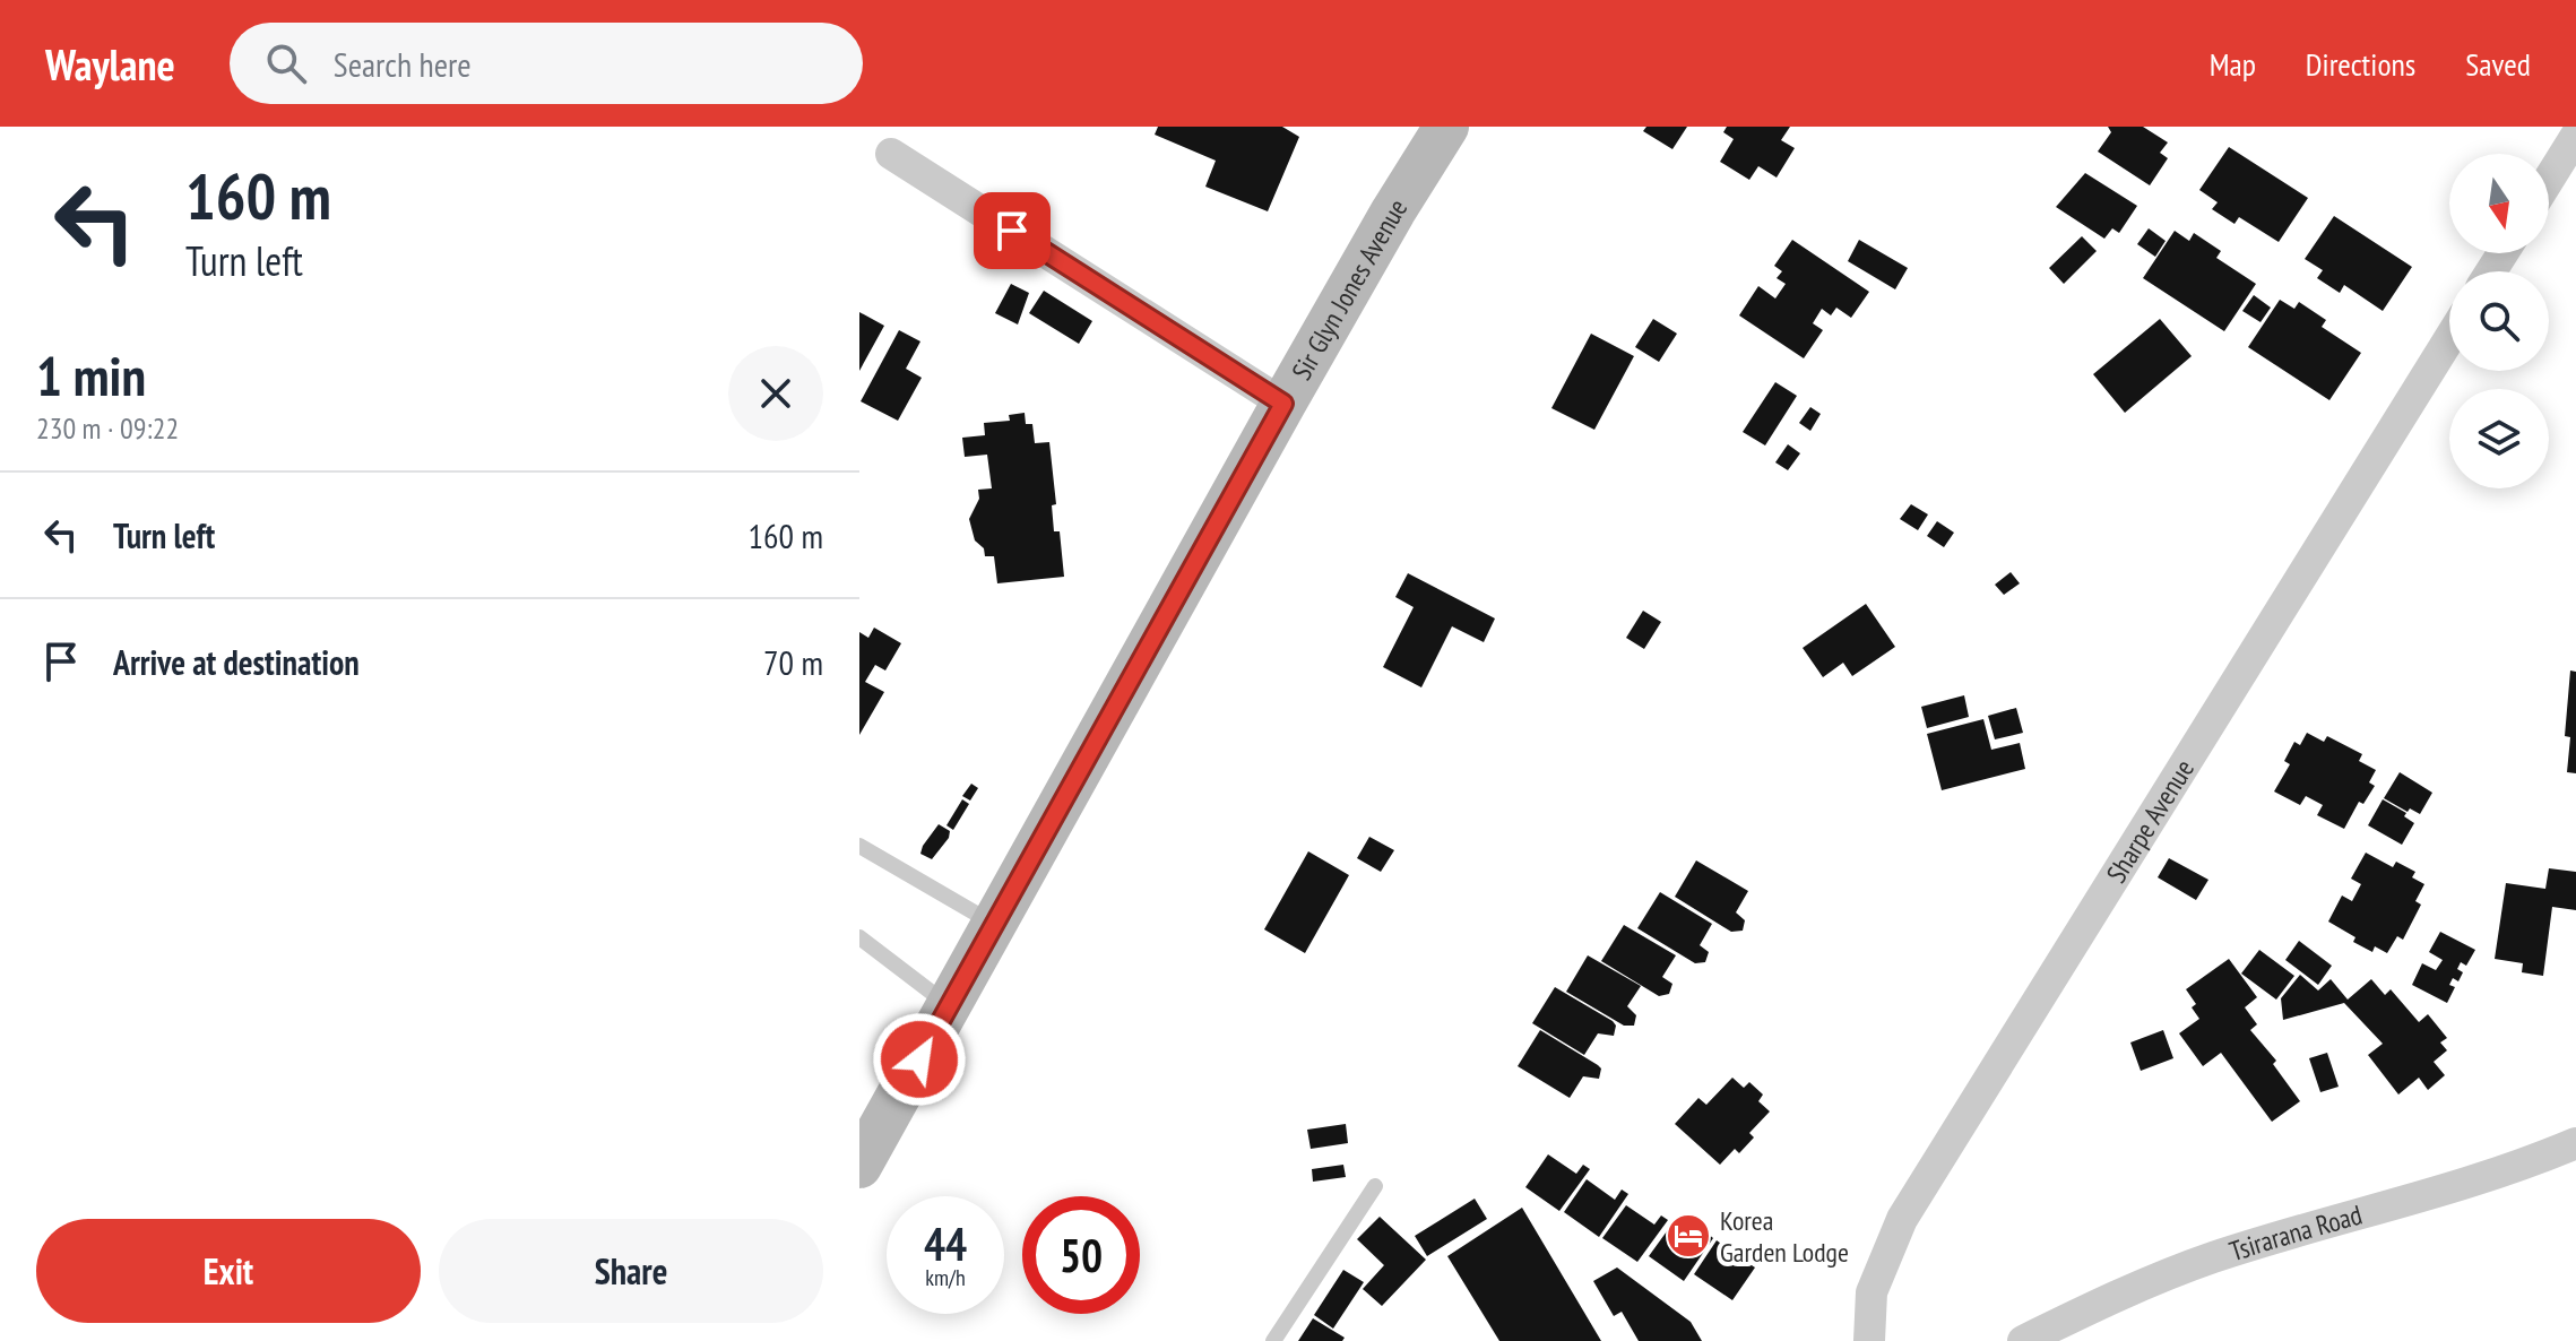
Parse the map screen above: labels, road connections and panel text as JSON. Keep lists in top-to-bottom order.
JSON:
{
  "streets": {
    "main road": ["Sir Glyn Jones Avenue"],
    "street": ["Sharpe Avenue", "Tsirarana Road"]
  },
  "places": {
    "hotel": ["Korea Garden Lodge"]
  },
  "north": "bottom",
  "page": {
    "header": "Waylane",
    "search": "Search here",
    "nav": ["Map", "Directions", "Saved"],
    "turn": ["160 m", "Turn left"],
    "heading": ["1 min", "230 m · 09:22"],
    "list": [
      {
        "name": "Turn left",
        "value": "160 m"
      },
      {
        "name": "Arrive at destination",
        "value": "70 m"
      }
    ],
    "speed": "44 km/h",
    "limit": "50",
    "buttons": ["Exit", "Share"]
  }
}
